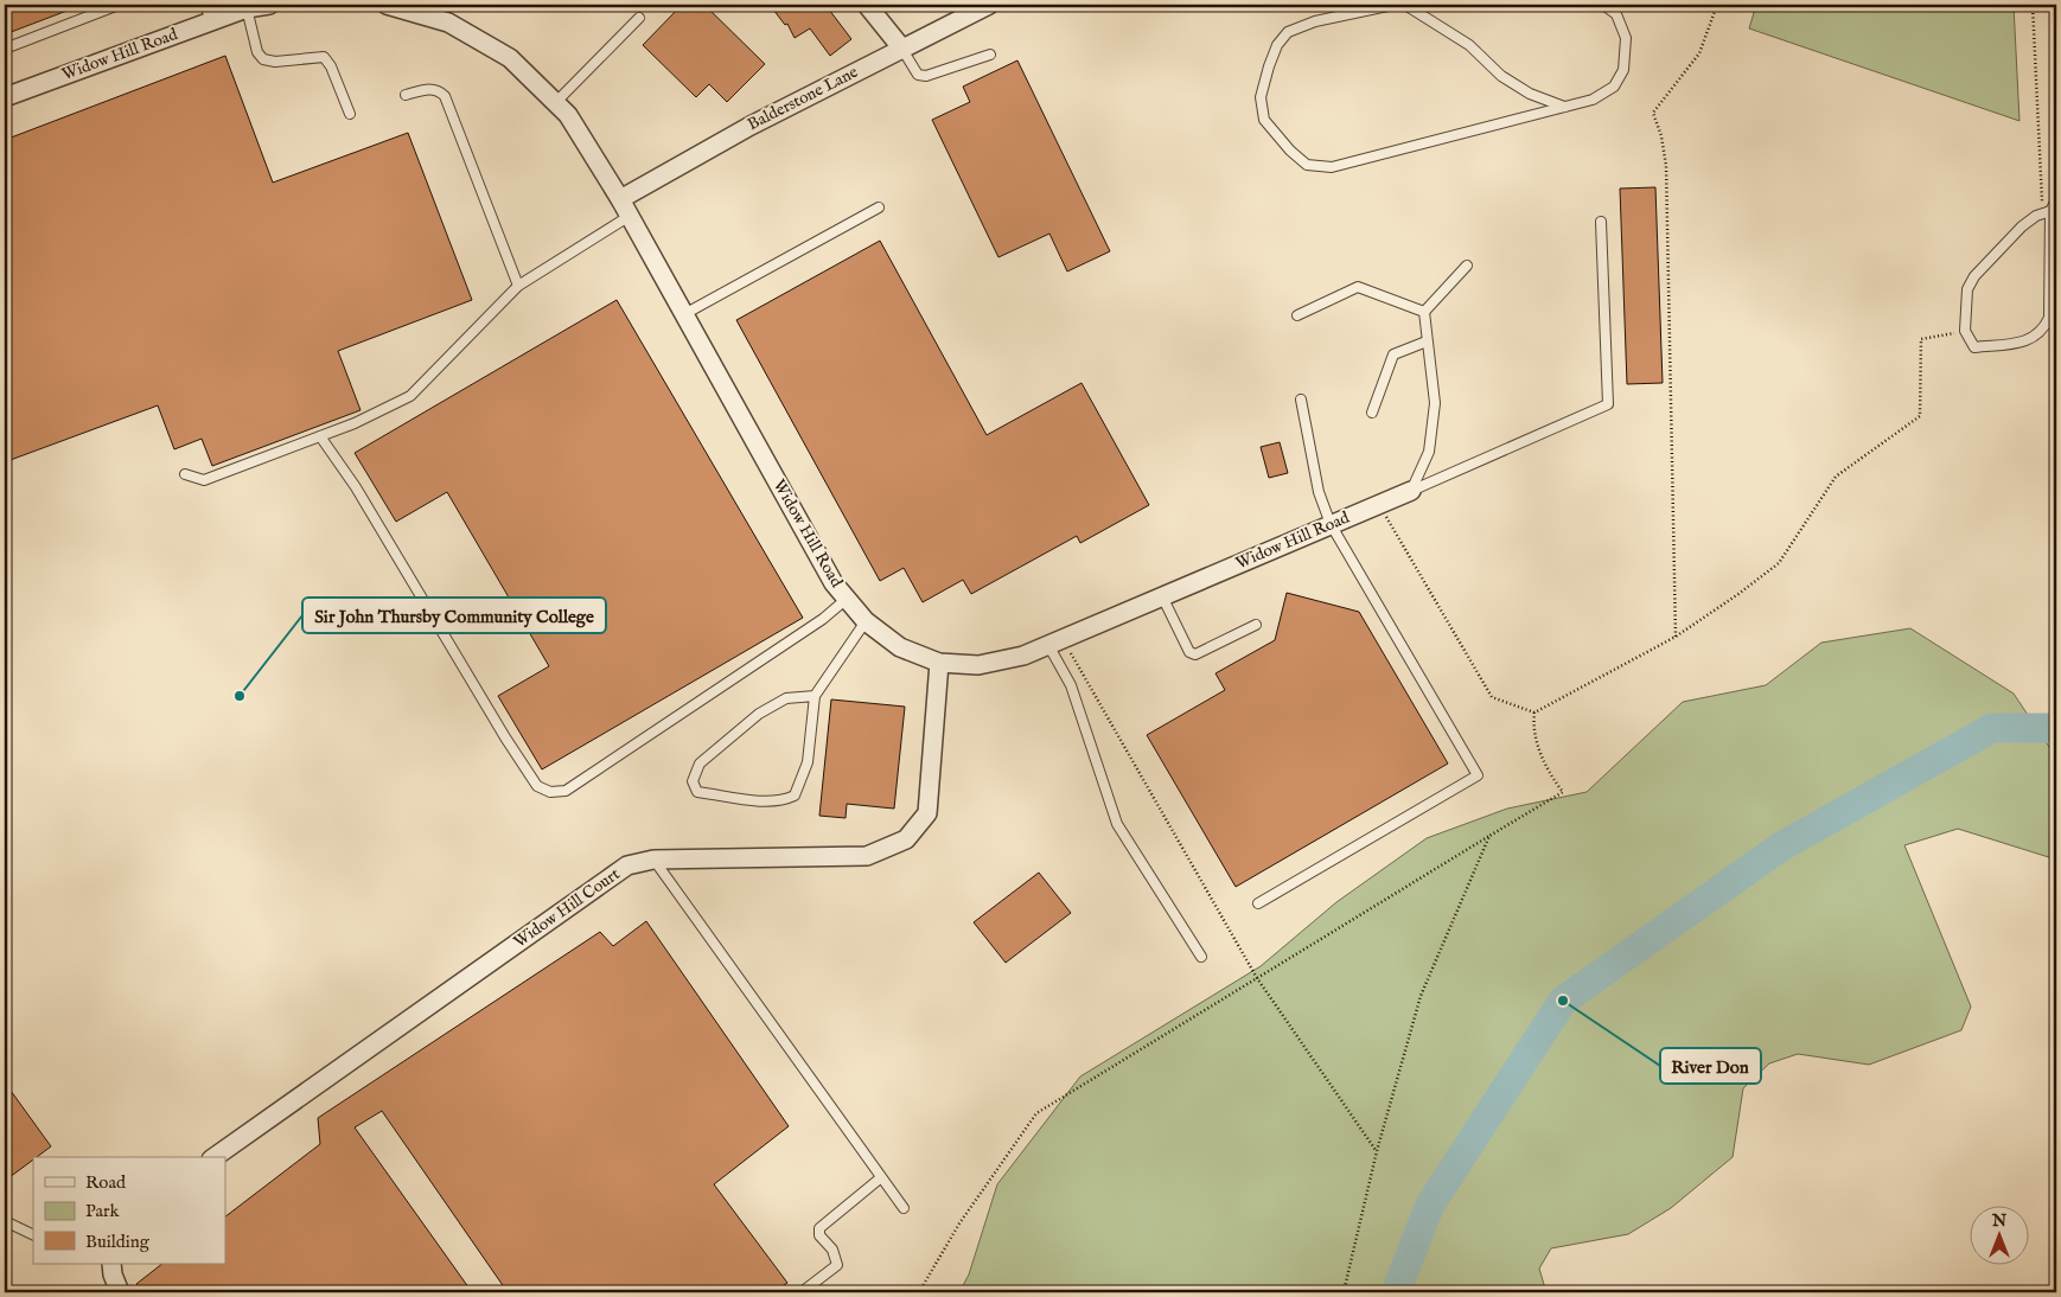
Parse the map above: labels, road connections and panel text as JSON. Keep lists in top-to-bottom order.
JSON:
{
  "streets": {
    "street": ["Widow Hill Road", "Balderstone Lane", "Widow Hill Court"]
  },
  "crossings": [
    ["Widow Hill Road", "Balderstone Lane"],
    ["Widow Hill Road", "Widow Hill Court"]
  ],
  "places": ["Sir John Thursby Community College", "River Don"],
  "legend": ["Road", "Park", "Building"],
  "north": "top"
}
